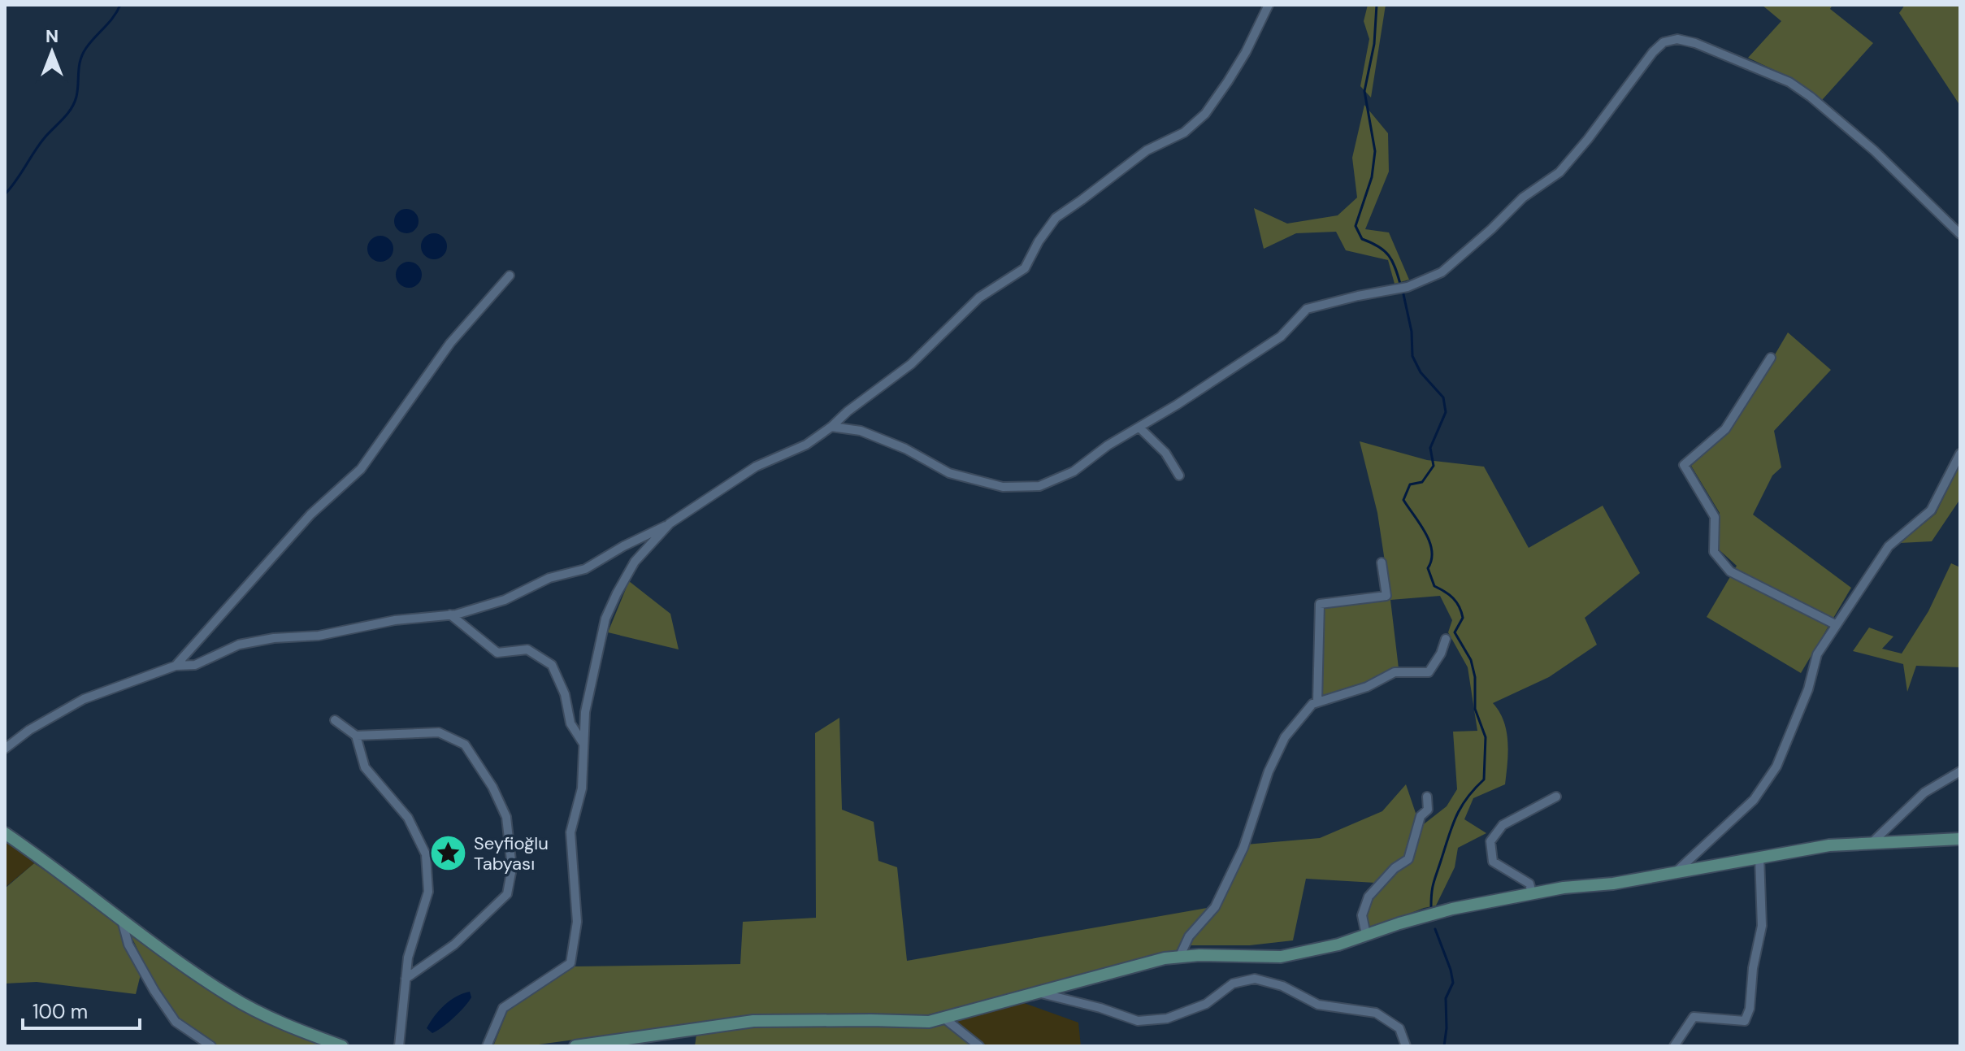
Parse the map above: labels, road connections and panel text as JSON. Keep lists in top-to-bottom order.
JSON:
{
  "places": {
    "place": ["Seyfioğlu Tabyası"]
  },
  "scale_bar": "100 m",
  "north": "top"
}
